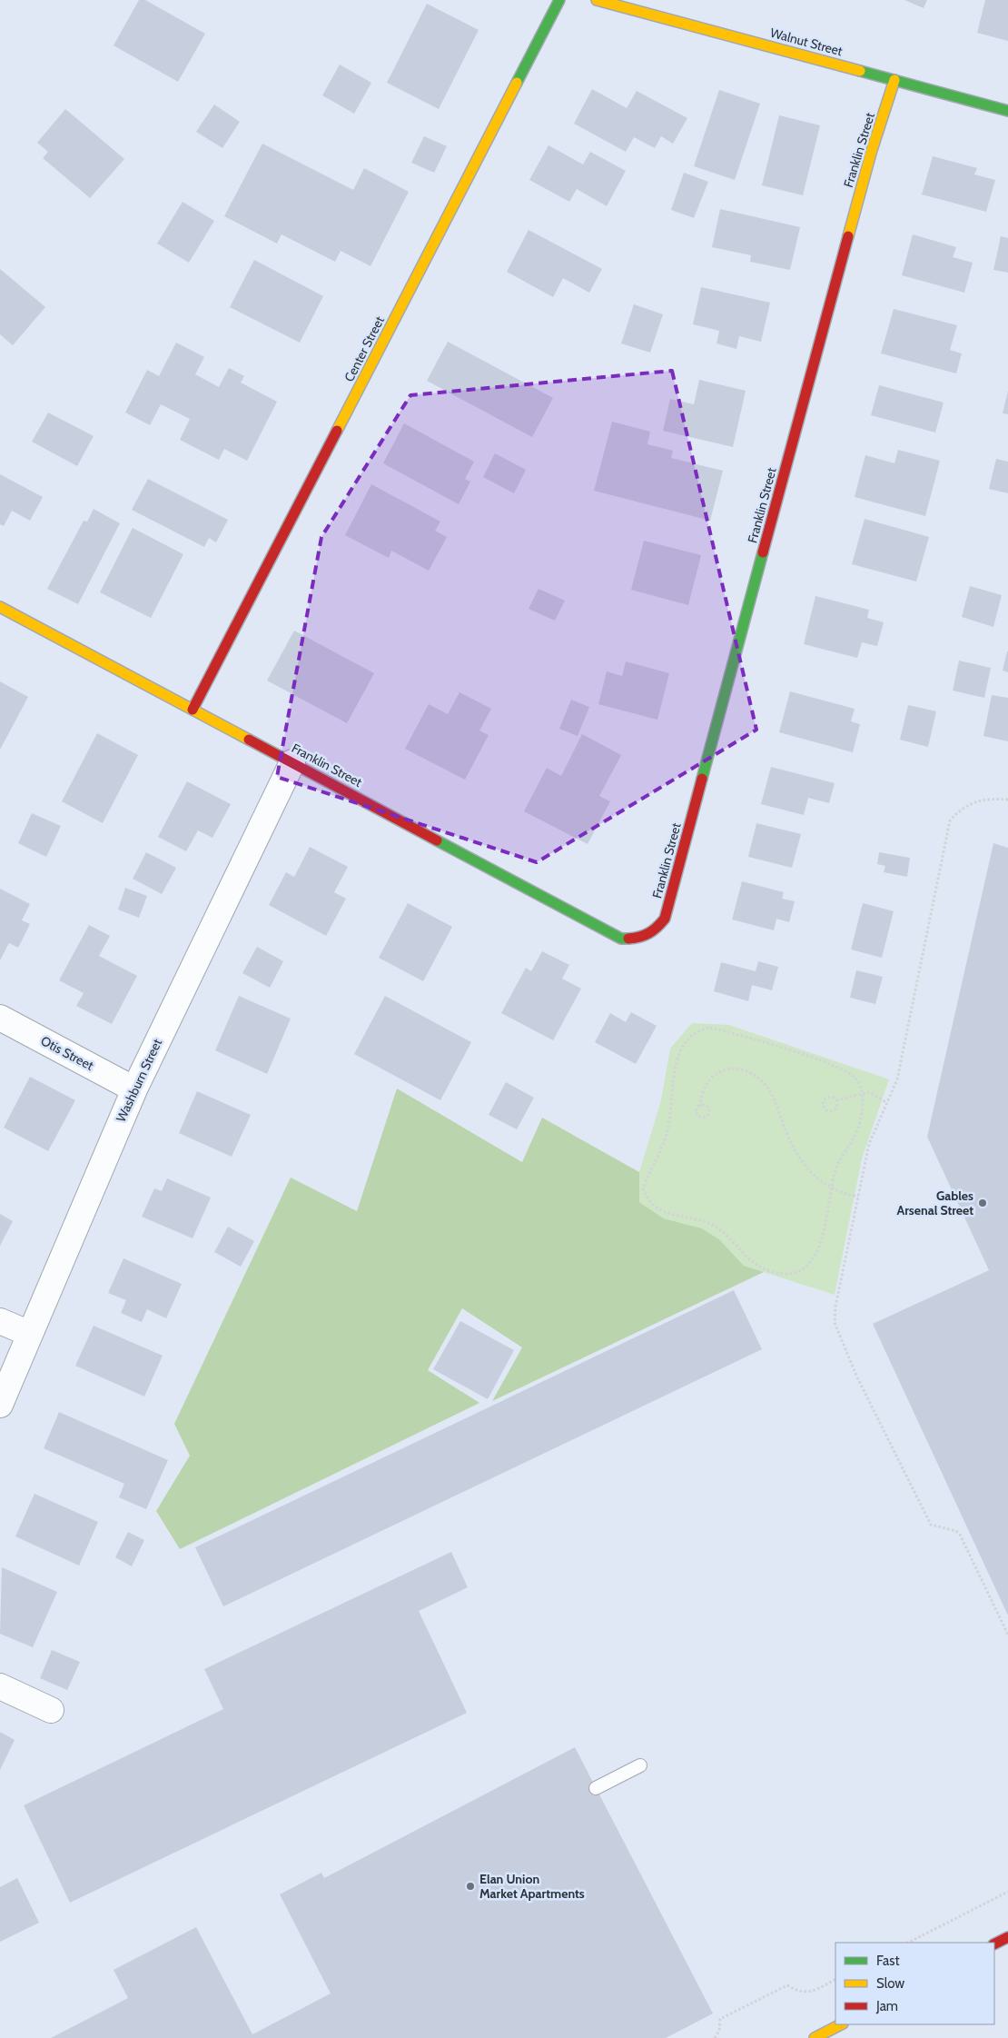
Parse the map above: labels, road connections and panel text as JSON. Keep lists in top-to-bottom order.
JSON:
{
  "streets": {
    "street": [
      "Walnut Street",
      "Franklin Street",
      "Center Street",
      "Otis Street",
      "Washburn Street"
    ]
  },
  "crossings": [
    ["Walnut Street", "Franklin Street"],
    ["Franklin Street", "Center Street"],
    ["Franklin Street", "Washburn Street"],
    ["Otis Street", "Washburn Street"]
  ],
  "places": ["Gables Arsenal Street", "Elan Union Market Apartments"],
  "legend": ["Fast", "Slow", "Jam"]
}
